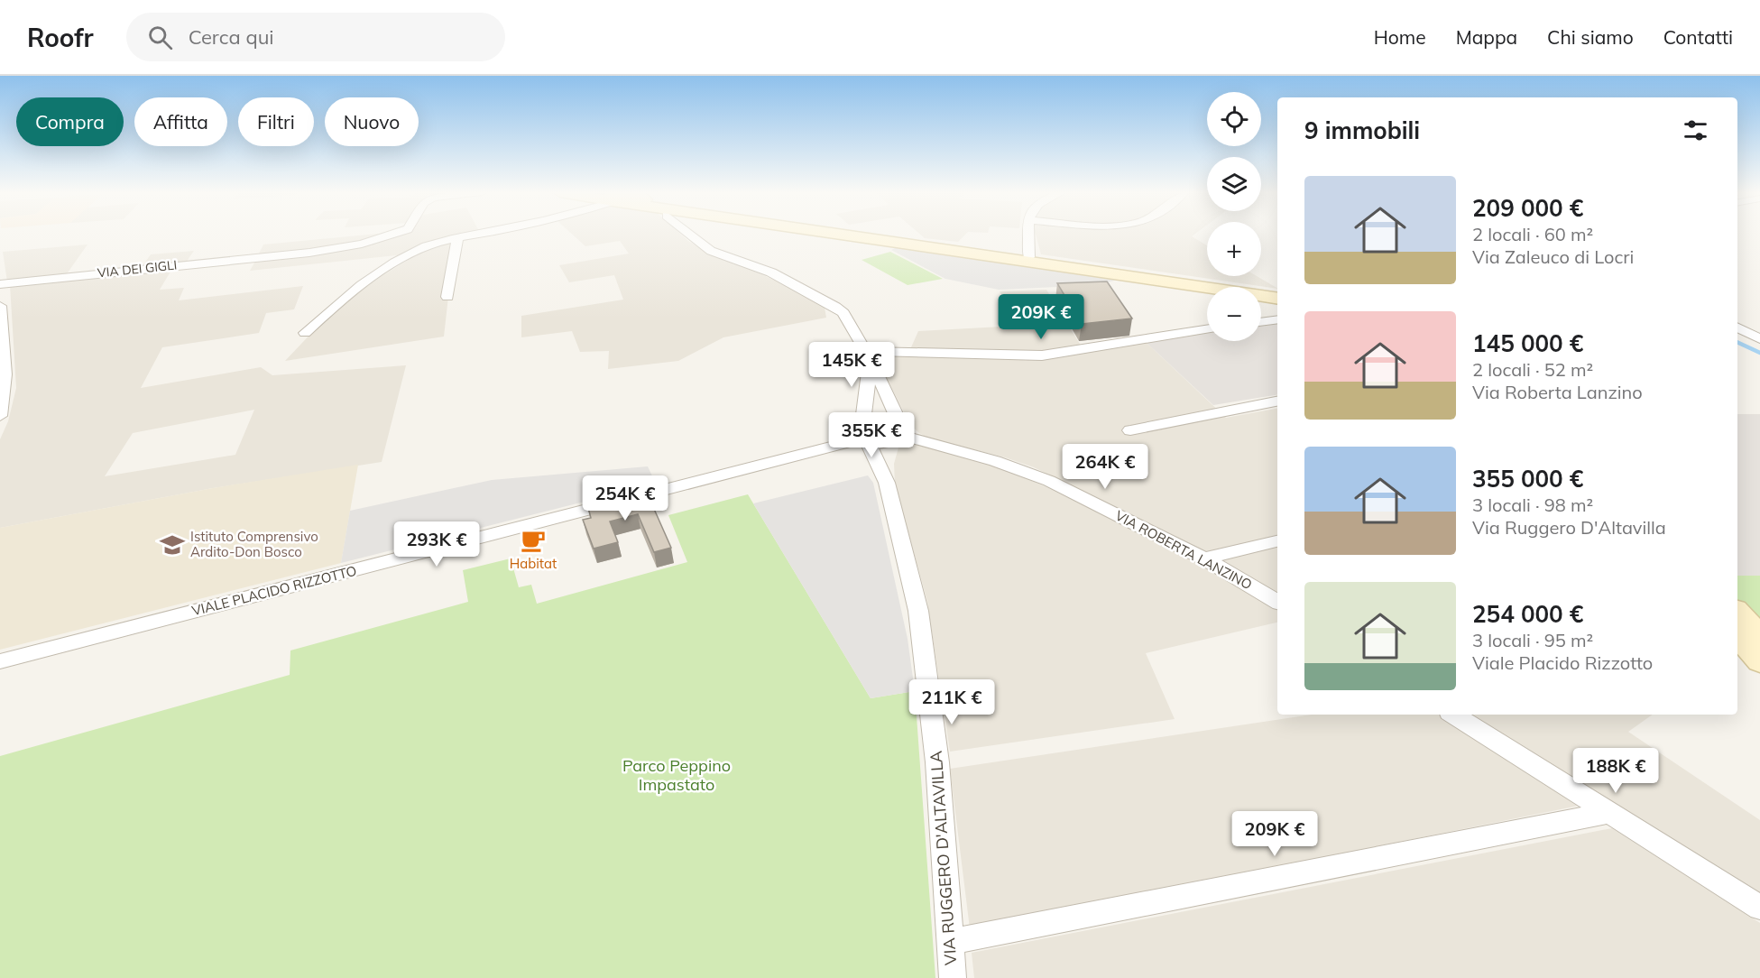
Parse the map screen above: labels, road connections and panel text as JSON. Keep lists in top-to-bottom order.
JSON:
{
  "streets": {
    "street": [
      "VIA DEI GIGLI",
      "VIA ROBERTA LANZINO",
      "VIALE PLACIDO RIZZOTTO",
      "VIA RUGGERO D'ALTAVILLA"
    ]
  },
  "crossings": [
    ["VIA ROBERTA LANZINO", "VIALE PLACIDO RIZZOTTO"],
    ["VIA ROBERTA LANZINO", "VIA RUGGERO D'ALTAVILLA"],
    ["VIALE PLACIDO RIZZOTTO", "VIA RUGGERO D'ALTAVILLA"]
  ],
  "parks": ["Parco Peppino Impastato"],
  "places": {
    "cafe": ["Habitat"],
    "school or university": ["Istituto Comprensivo Ardito-Don Bosco"]
  },
  "page": {
    "header": "Roofr",
    "search": "Cerca qui",
    "nav": [
      "Home",
      "Mappa",
      "Chi siamo",
      "Contatti"
    ],
    "map_buttons": ["+", "−"],
    "chip": [
      "Compra",
      "Affitta",
      "Filtri",
      "Nuovo"
    ],
    "heading": "9 immobili",
    "list": [
      {
        "name": "209 000 €",
        "note": "2 locali · 60 m² · Via Zaleuco di Locri"
      },
      {
        "name": "145 000 €",
        "note": "2 locali · 52 m² · Via Roberta Lanzino"
      },
      {
        "name": "355 000 €",
        "note": "3 locali · 98 m² · Via Ruggero D'Altavilla"
      },
      {
        "name": "254 000 €",
        "note": "3 locali · 95 m² · Viale Placido Rizzotto"
      }
    ],
    "price": [
      "209K €",
      "145K €",
      "355K €",
      "264K €",
      "254K €",
      "293K €",
      "211K €",
      "188K €",
      "209K €"
    ]
  }
}
